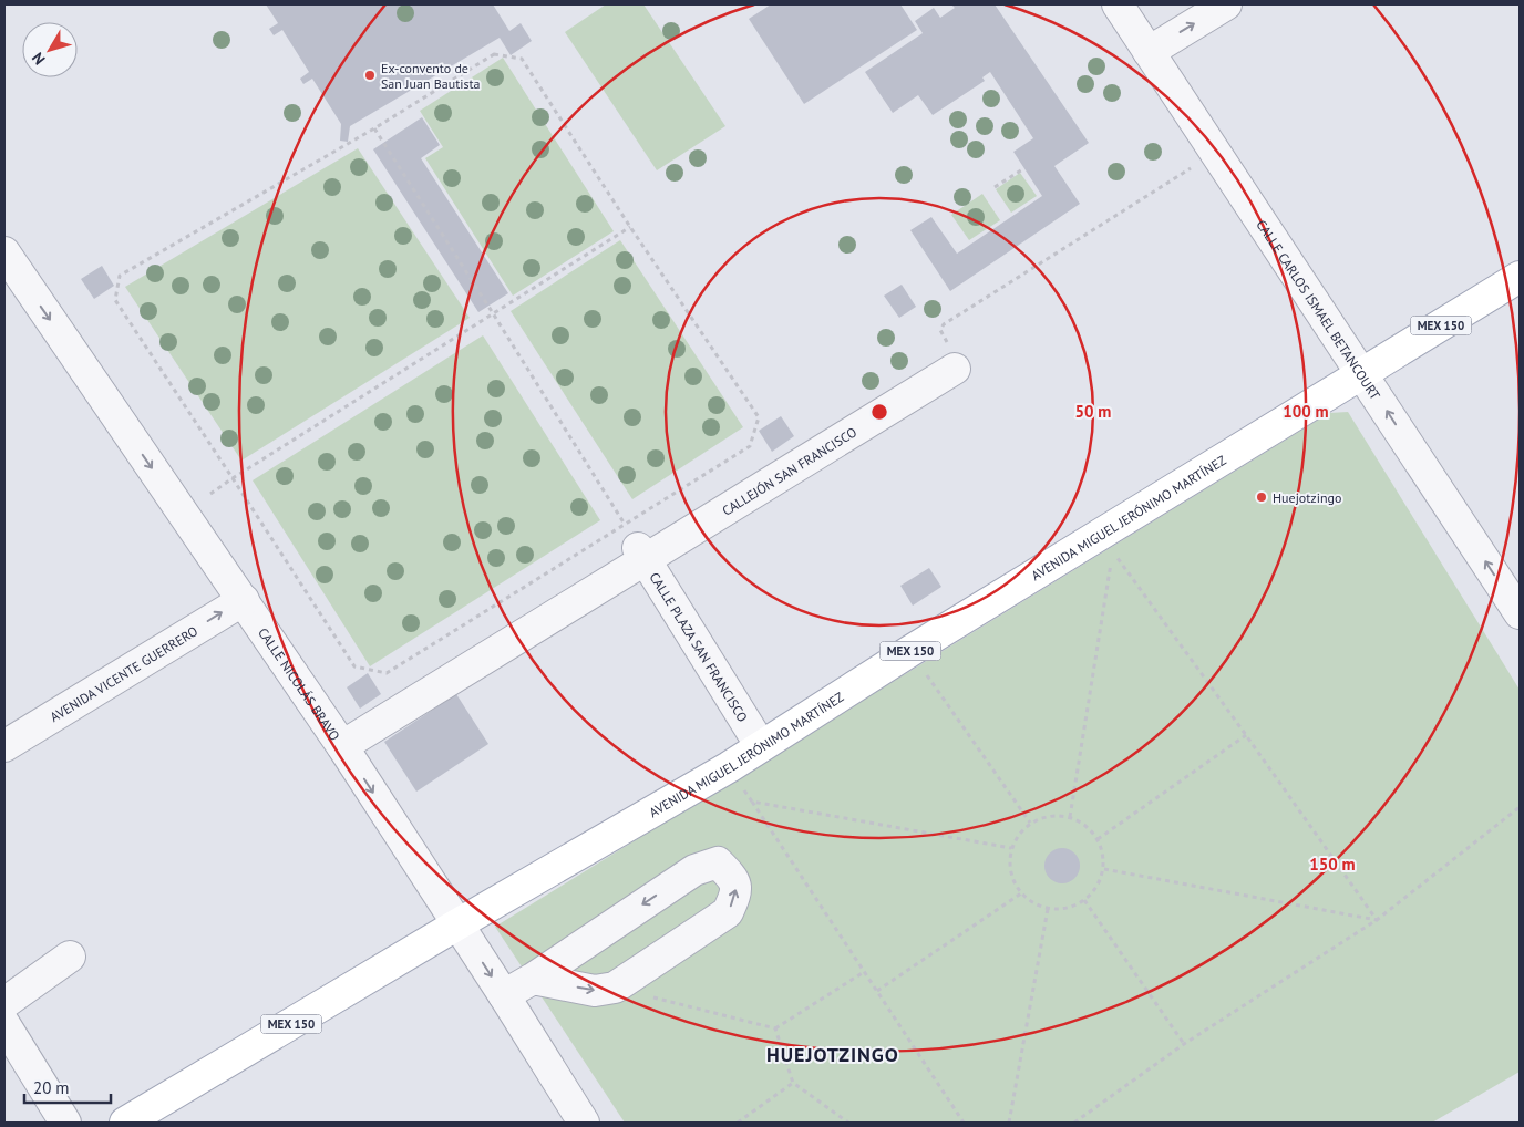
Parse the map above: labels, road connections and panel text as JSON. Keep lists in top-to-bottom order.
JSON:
{
  "streets": {
    "main road": ["MEX 150", "AVENIDA MIGUEL JERÓNIMO MARTÍNEZ"],
    "street": [
      "CALLE CARLOS ISMAEL BETANCOURT",
      "CALLEJÓN SAN FRANCISCO",
      "CALLE PLAZA SAN FRANCISCO",
      "AVENIDA VICENTE GUERRERO",
      "CALLE NICOLÁS BRAVO"
    ]
  },
  "crossings": [
    ["CALLE CARLOS ISMAEL BETANCOURT", "MEX 150"],
    ["CALLE CARLOS ISMAEL BETANCOURT", "AVENIDA MIGUEL JERÓNIMO MARTÍNEZ"],
    ["MEX 150", "AVENIDA MIGUEL JERÓNIMO MARTÍNEZ"],
    ["CALLEJÓN SAN FRANCISCO", "CALLE PLAZA SAN FRANCISCO"],
    ["CALLEJÓN SAN FRANCISCO", "CALLE NICOLÁS BRAVO"],
    ["AVENIDA MIGUEL JERÓNIMO MARTÍNEZ", "CALLE PLAZA SAN FRANCISCO"],
    ["AVENIDA MIGUEL JERÓNIMO MARTÍNEZ", "CALLE NICOLÁS BRAVO"],
    ["AVENIDA VICENTE GUERRERO", "CALLE NICOLÁS BRAVO"]
  ],
  "one_way": ["CALLE CARLOS ISMAEL BETANCOURT", "AVENIDA VICENTE GUERRERO", "CALLE NICOLÁS BRAVO"],
  "districts": ["HUEJOTZINGO"],
  "places": ["Ex-convento de San Juan Bautista", "Huejotzingo"],
  "scale_bar": "20 m",
  "north": "bottom left",
  "rings": ["50 m", "100 m", "150 m"]
}
